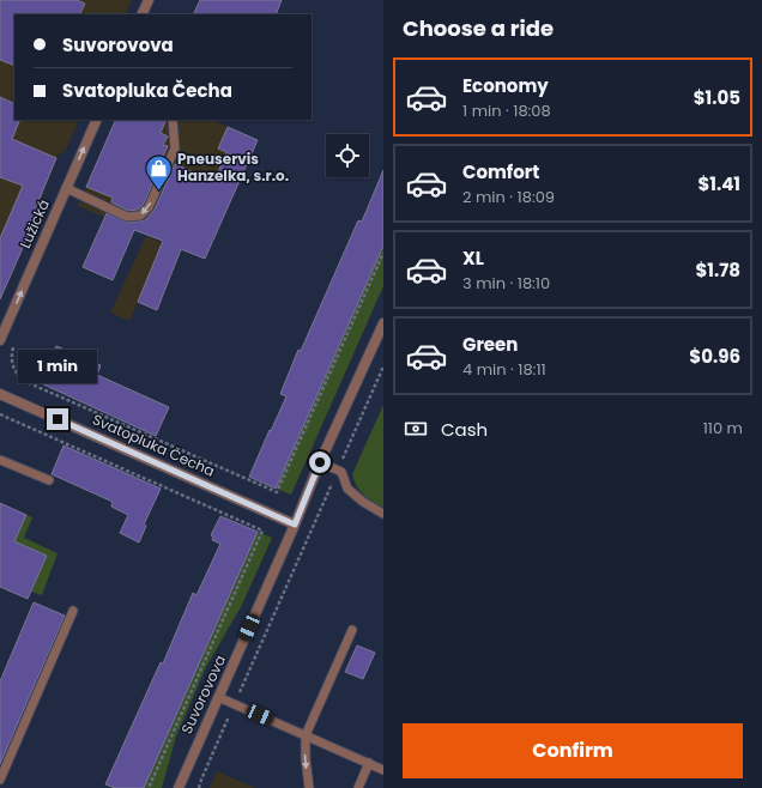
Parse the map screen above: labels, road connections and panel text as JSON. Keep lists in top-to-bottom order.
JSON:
{
  "streets": {
    "street": ["Lužická", "Svatopluka Čecha", "Suvorovova"]
  },
  "crossings": [
    ["Svatopluka Čecha", "Suvorovova"]
  ],
  "one_way": ["Lužická"],
  "places": {
    "shop": ["Pneuservis Hanzelka, s.r.o."]
  },
  "page": {
    "heading": "Choose a ride",
    "banner": ["Suvorovova", "Svatopluka Čecha"],
    "list": [
      {
        "name": "Economy",
        "note": "1 min · 18:08",
        "value": "$1.05"
      },
      {
        "name": "Comfort",
        "note": "2 min · 18:09",
        "value": "$1.41"
      },
      {
        "name": "XL",
        "note": "3 min · 18:10",
        "value": "$1.78"
      },
      {
        "name": "Green",
        "note": "4 min · 18:11",
        "value": "$0.96"
      }
    ],
    "bubble": "1 min",
    "pay": ["Cash", "110 m"],
    "buttons": "Confirm"
  }
}
